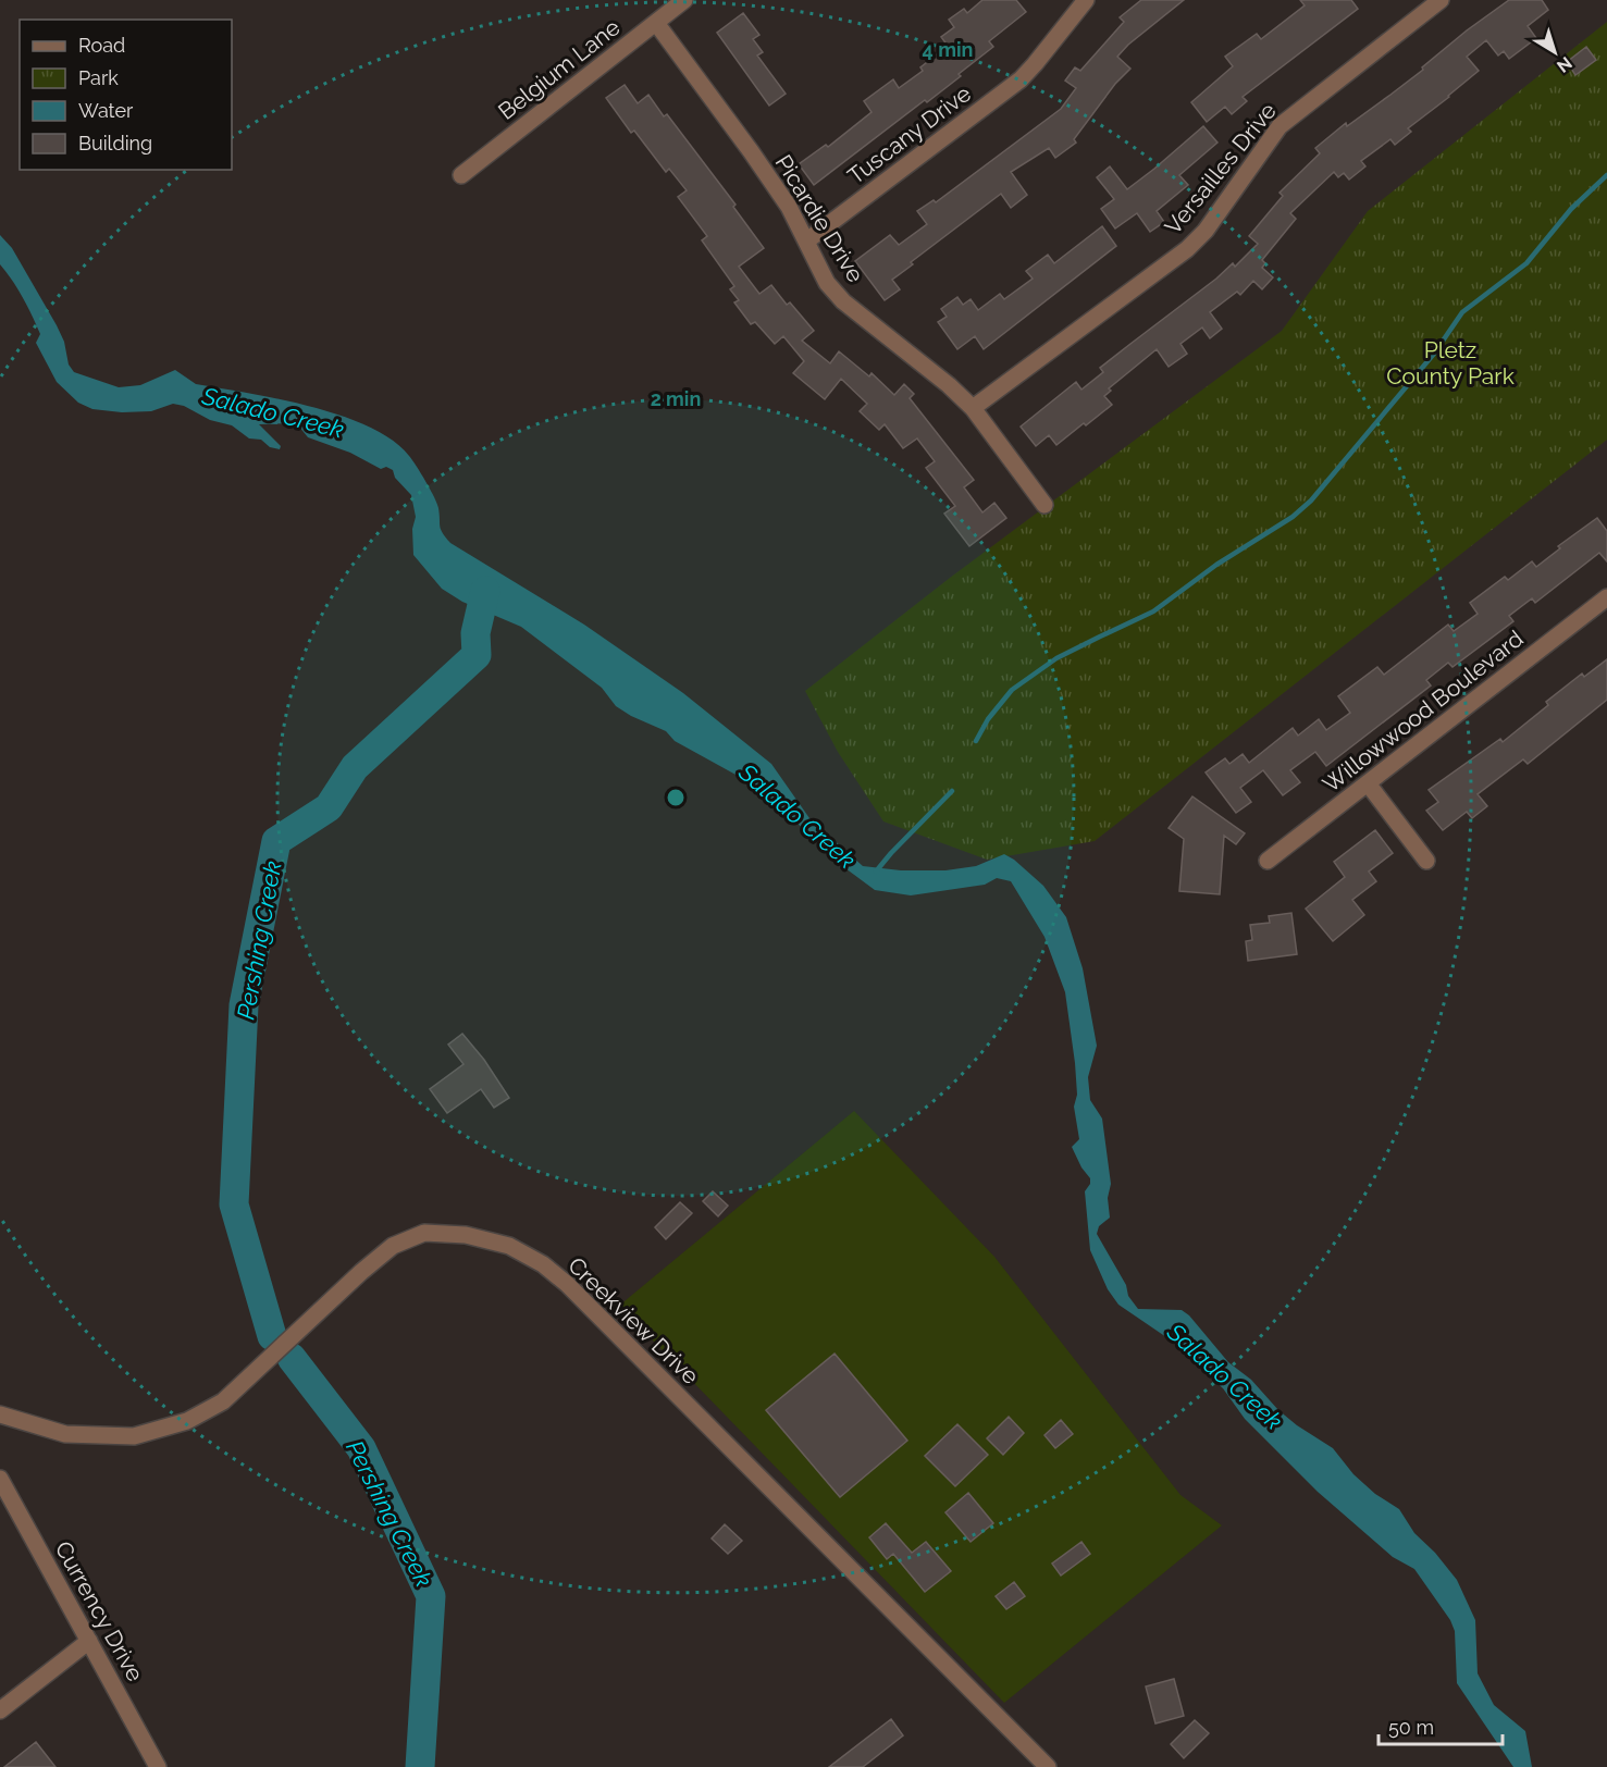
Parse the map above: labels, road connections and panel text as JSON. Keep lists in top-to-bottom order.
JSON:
{
  "streets": {
    "street": [
      "Belgium Lane",
      "Tuscany Drive",
      "Versailles Drive",
      "Picardie Drive",
      "Willowwood Boulevard",
      "Creekview Drive",
      "Currency Drive"
    ]
  },
  "crossings": [
    ["Belgium Lane", "Picardie Drive"],
    ["Tuscany Drive", "Picardie Drive"],
    ["Versailles Drive", "Picardie Drive"]
  ],
  "water": ["Salado Creek", "Pershing Creek"],
  "parks": ["Pletz County Park"],
  "legend": [
    "Road",
    "Park",
    "Water",
    "Building"
  ],
  "scale_bar": "50 m",
  "north": "bottom right",
  "rings": ["4 min", "2 min"]
}
